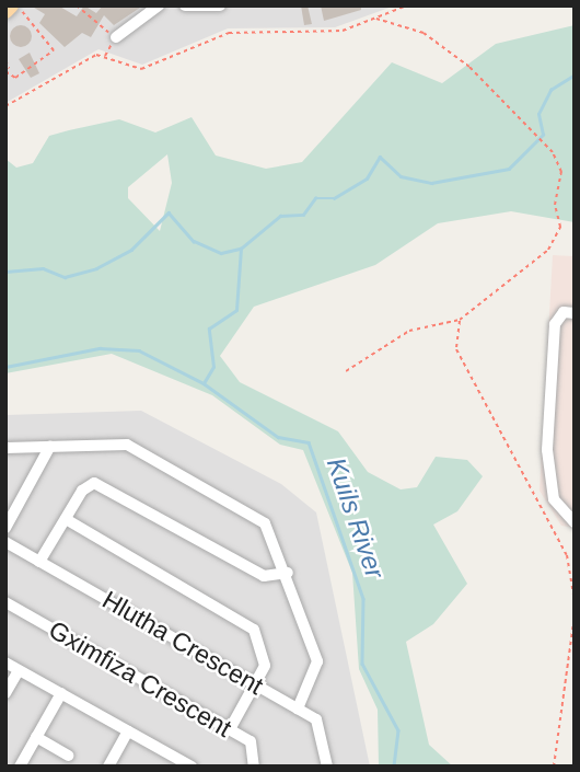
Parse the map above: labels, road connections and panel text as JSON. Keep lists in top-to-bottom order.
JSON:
{
  "streets": {
    "street": ["Hlutha Crescent", "Gximfiza Crescent"]
  },
  "water": ["Kuils River"]
}
